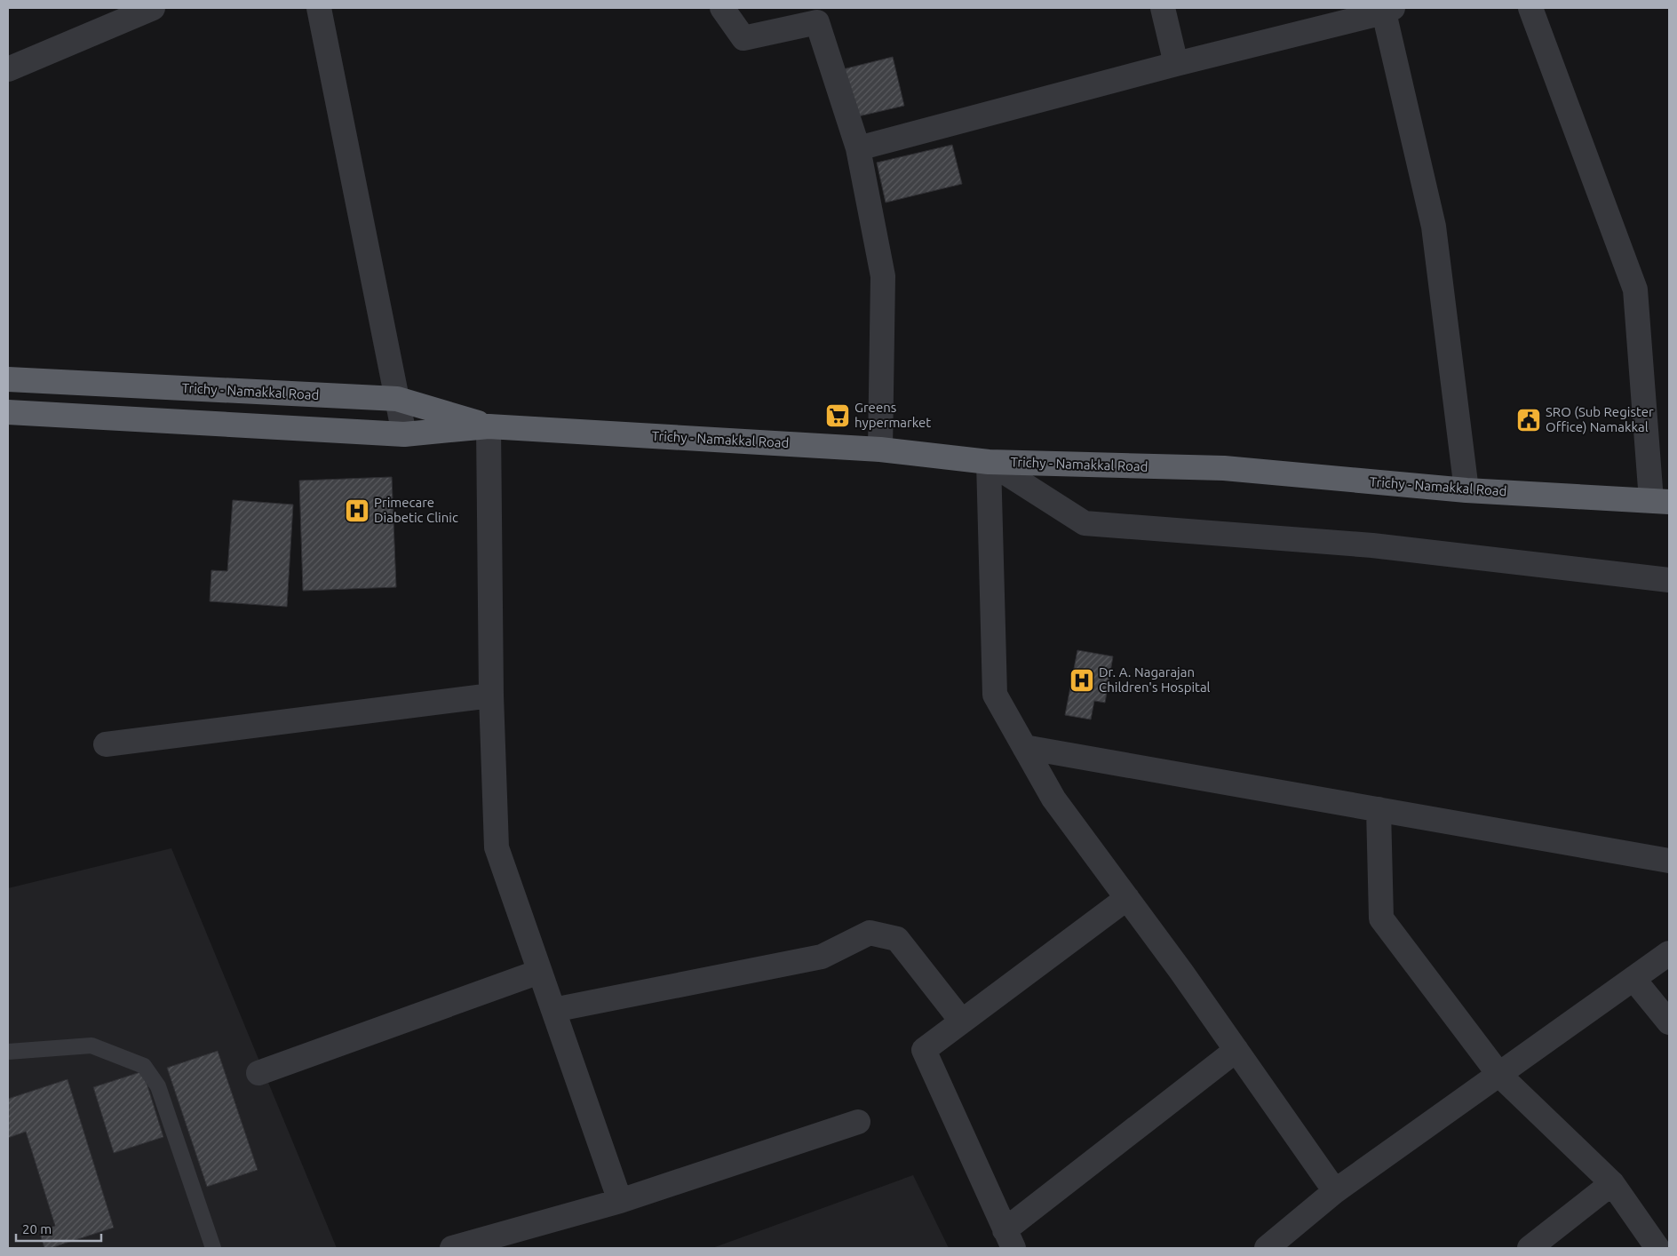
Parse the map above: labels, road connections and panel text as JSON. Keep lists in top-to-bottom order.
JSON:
{
  "streets": {
    "highway": ["Trichy - Namakkal Road"]
  },
  "places": {
    "supermarket": ["Greens hypermarket"],
    "public building": ["SRO (Sub Register Office) Namakkal"],
    "hospital": ["Primecare Diabetic Clinic", "Dr. A. Nagarajan Children's Hospital"]
  },
  "scale_bar": "20 m"
}
